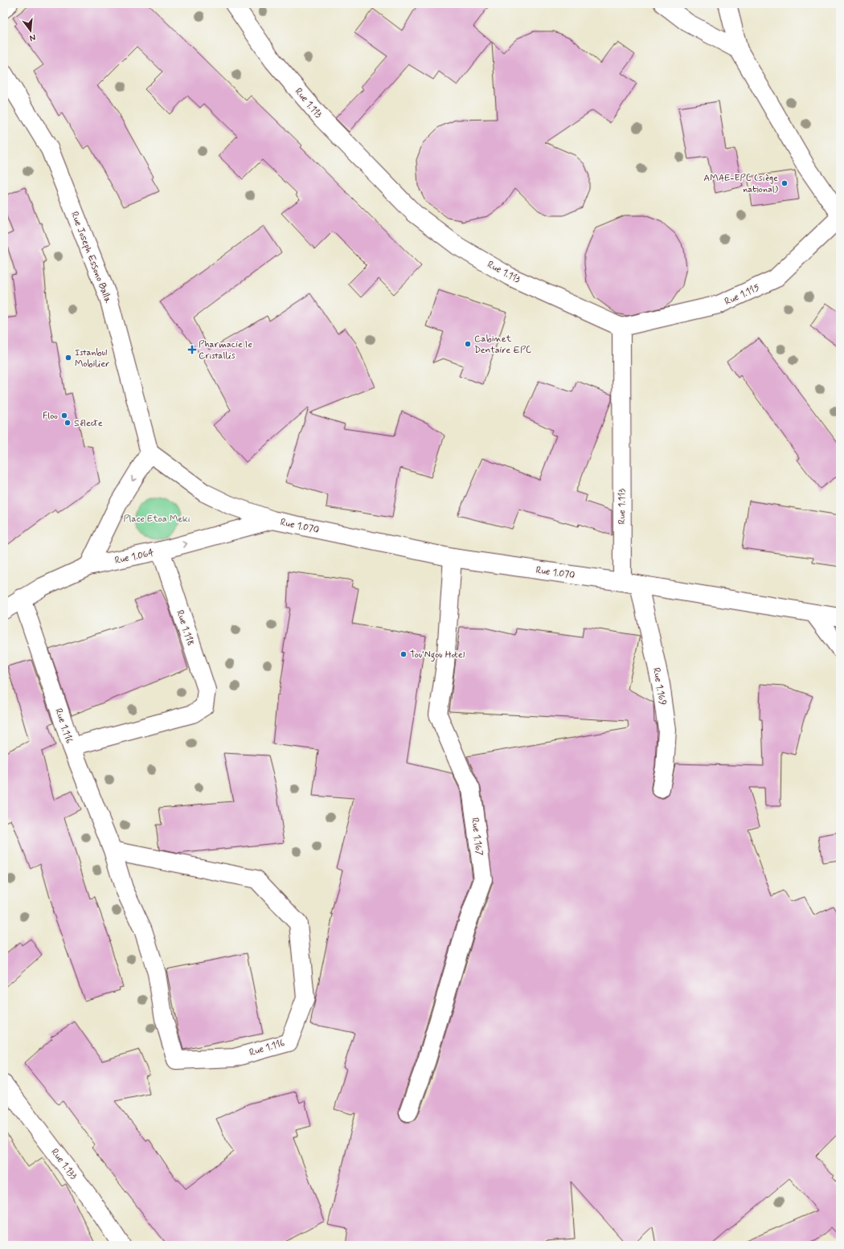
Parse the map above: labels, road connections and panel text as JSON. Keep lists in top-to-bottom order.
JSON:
{
  "streets": {
    "street": [
      "Rue 1.113",
      "Rue Joseph Essono Balla",
      "Rue 1.115",
      "Rue 1.070",
      "Rue 1.064",
      "Rue 1.118",
      "Rue 1.169",
      "Rue 1.116",
      "Rue 1.167",
      "Rue 1.133"
    ]
  },
  "crossings": [
    ["Rue 1.113", "Rue 1.115"],
    ["Rue 1.113", "Rue 1.070"],
    ["Rue 1.070", "Rue 1.064"],
    ["Rue 1.070", "Rue 1.169"],
    ["Rue 1.070", "Rue 1.167"],
    ["Rue 1.064", "Rue 1.118"],
    ["Rue 1.064", "Rue 1.116"],
    ["Rue 1.118", "Rue 1.116"]
  ],
  "one_way": ["Rue 1.064"],
  "parks": ["Place Etoa Meki"],
  "places": {
    "other": [
      "AMAE-EPC (siège national)",
      "Cabinet Dentaire EPC",
      "Istanbul Mobilier",
      "Floo",
      "Sélecte",
      "Tou'Ngou Hotel"
    ],
    "health": ["Pharmacie le Cristallis"]
  },
  "north": "bottom"
}
